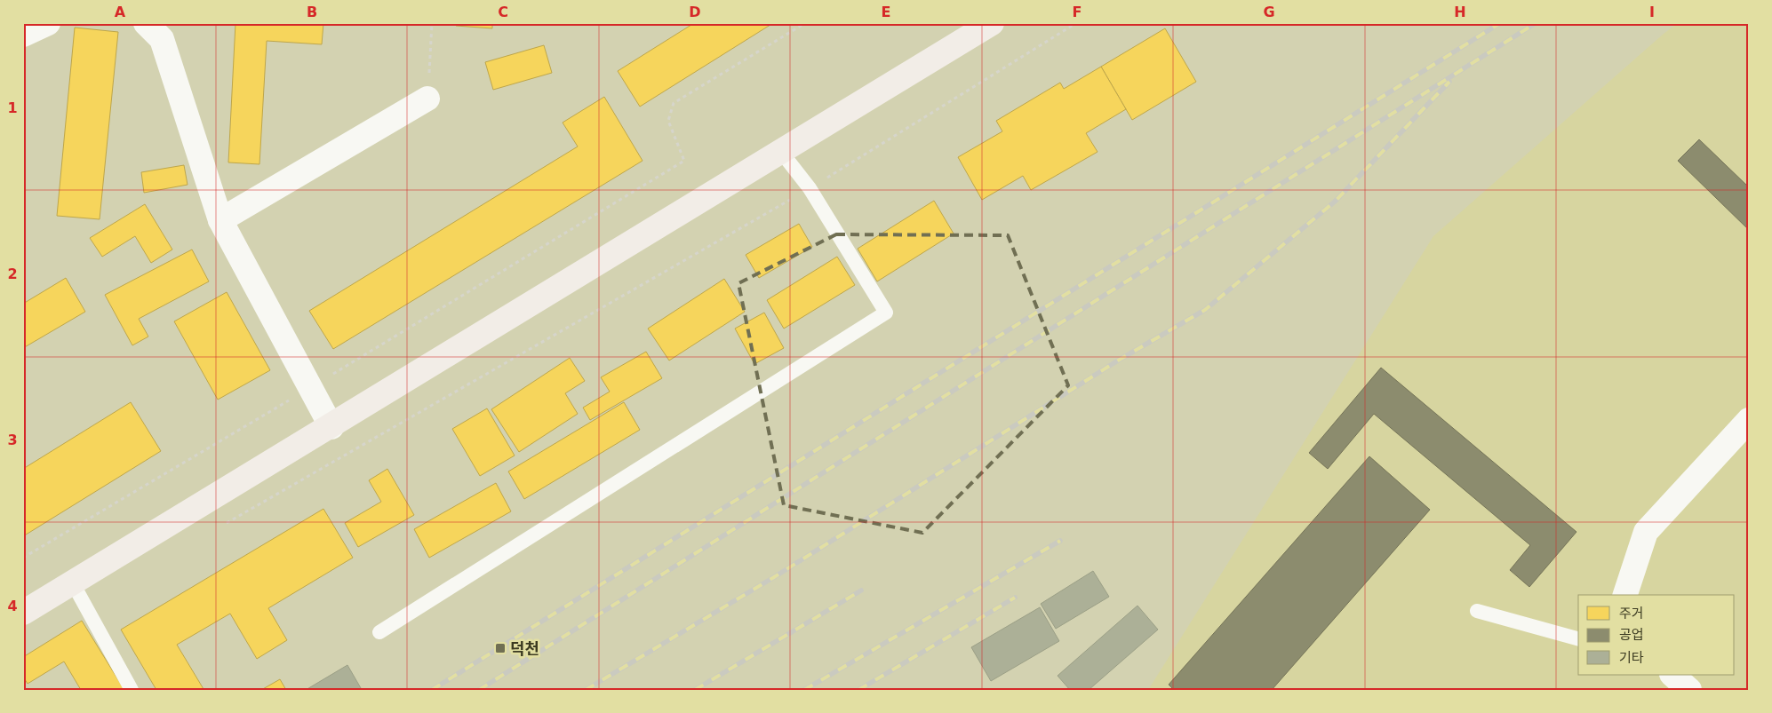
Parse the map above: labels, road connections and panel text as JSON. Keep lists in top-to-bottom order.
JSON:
{
  "places": {
    "transit": ["덕천"]
  },
  "legend": ["주거", "공업", "기타"],
  "grid": {
    "columns": [
      "A",
      "B",
      "C",
      "D",
      "E",
      "F",
      "G",
      "H",
      "I"
    ],
    "rows": [
      "1",
      "2",
      "3",
      "4"
    ]
  }
}
